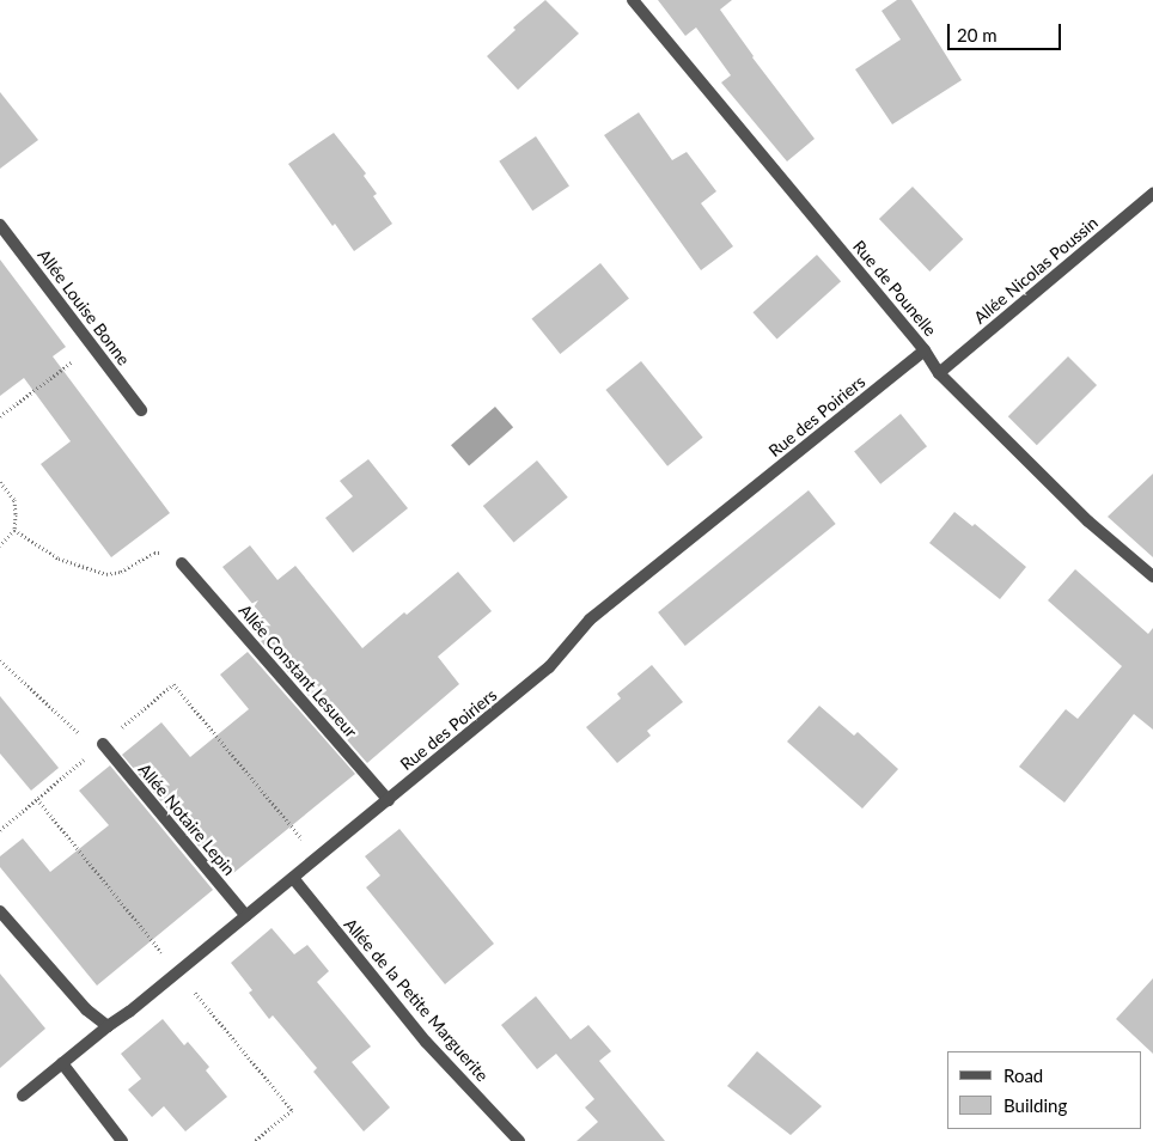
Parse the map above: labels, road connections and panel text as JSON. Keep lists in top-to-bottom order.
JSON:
{
  "streets": {
    "street": [
      "Allée Nicolas Poussin",
      "Rue de Pounelle",
      "Allée Louise Bonne",
      "Rue des Poiriers",
      "Allée Constant Lesueur",
      "Allée Notaire Lepin",
      "Allée de la Petite Marguerite"
    ]
  },
  "crossings": [
    ["Allée Nicolas Poussin", "Rue de Pounelle"],
    ["Rue de Pounelle", "Rue des Poiriers"],
    ["Rue des Poiriers", "Allée Constant Lesueur"],
    ["Rue des Poiriers", "Allée Notaire Lepin"],
    ["Rue des Poiriers", "Allée de la Petite Marguerite"]
  ],
  "legend": ["Road", "Building"],
  "scale_bar": "20 m"
}
